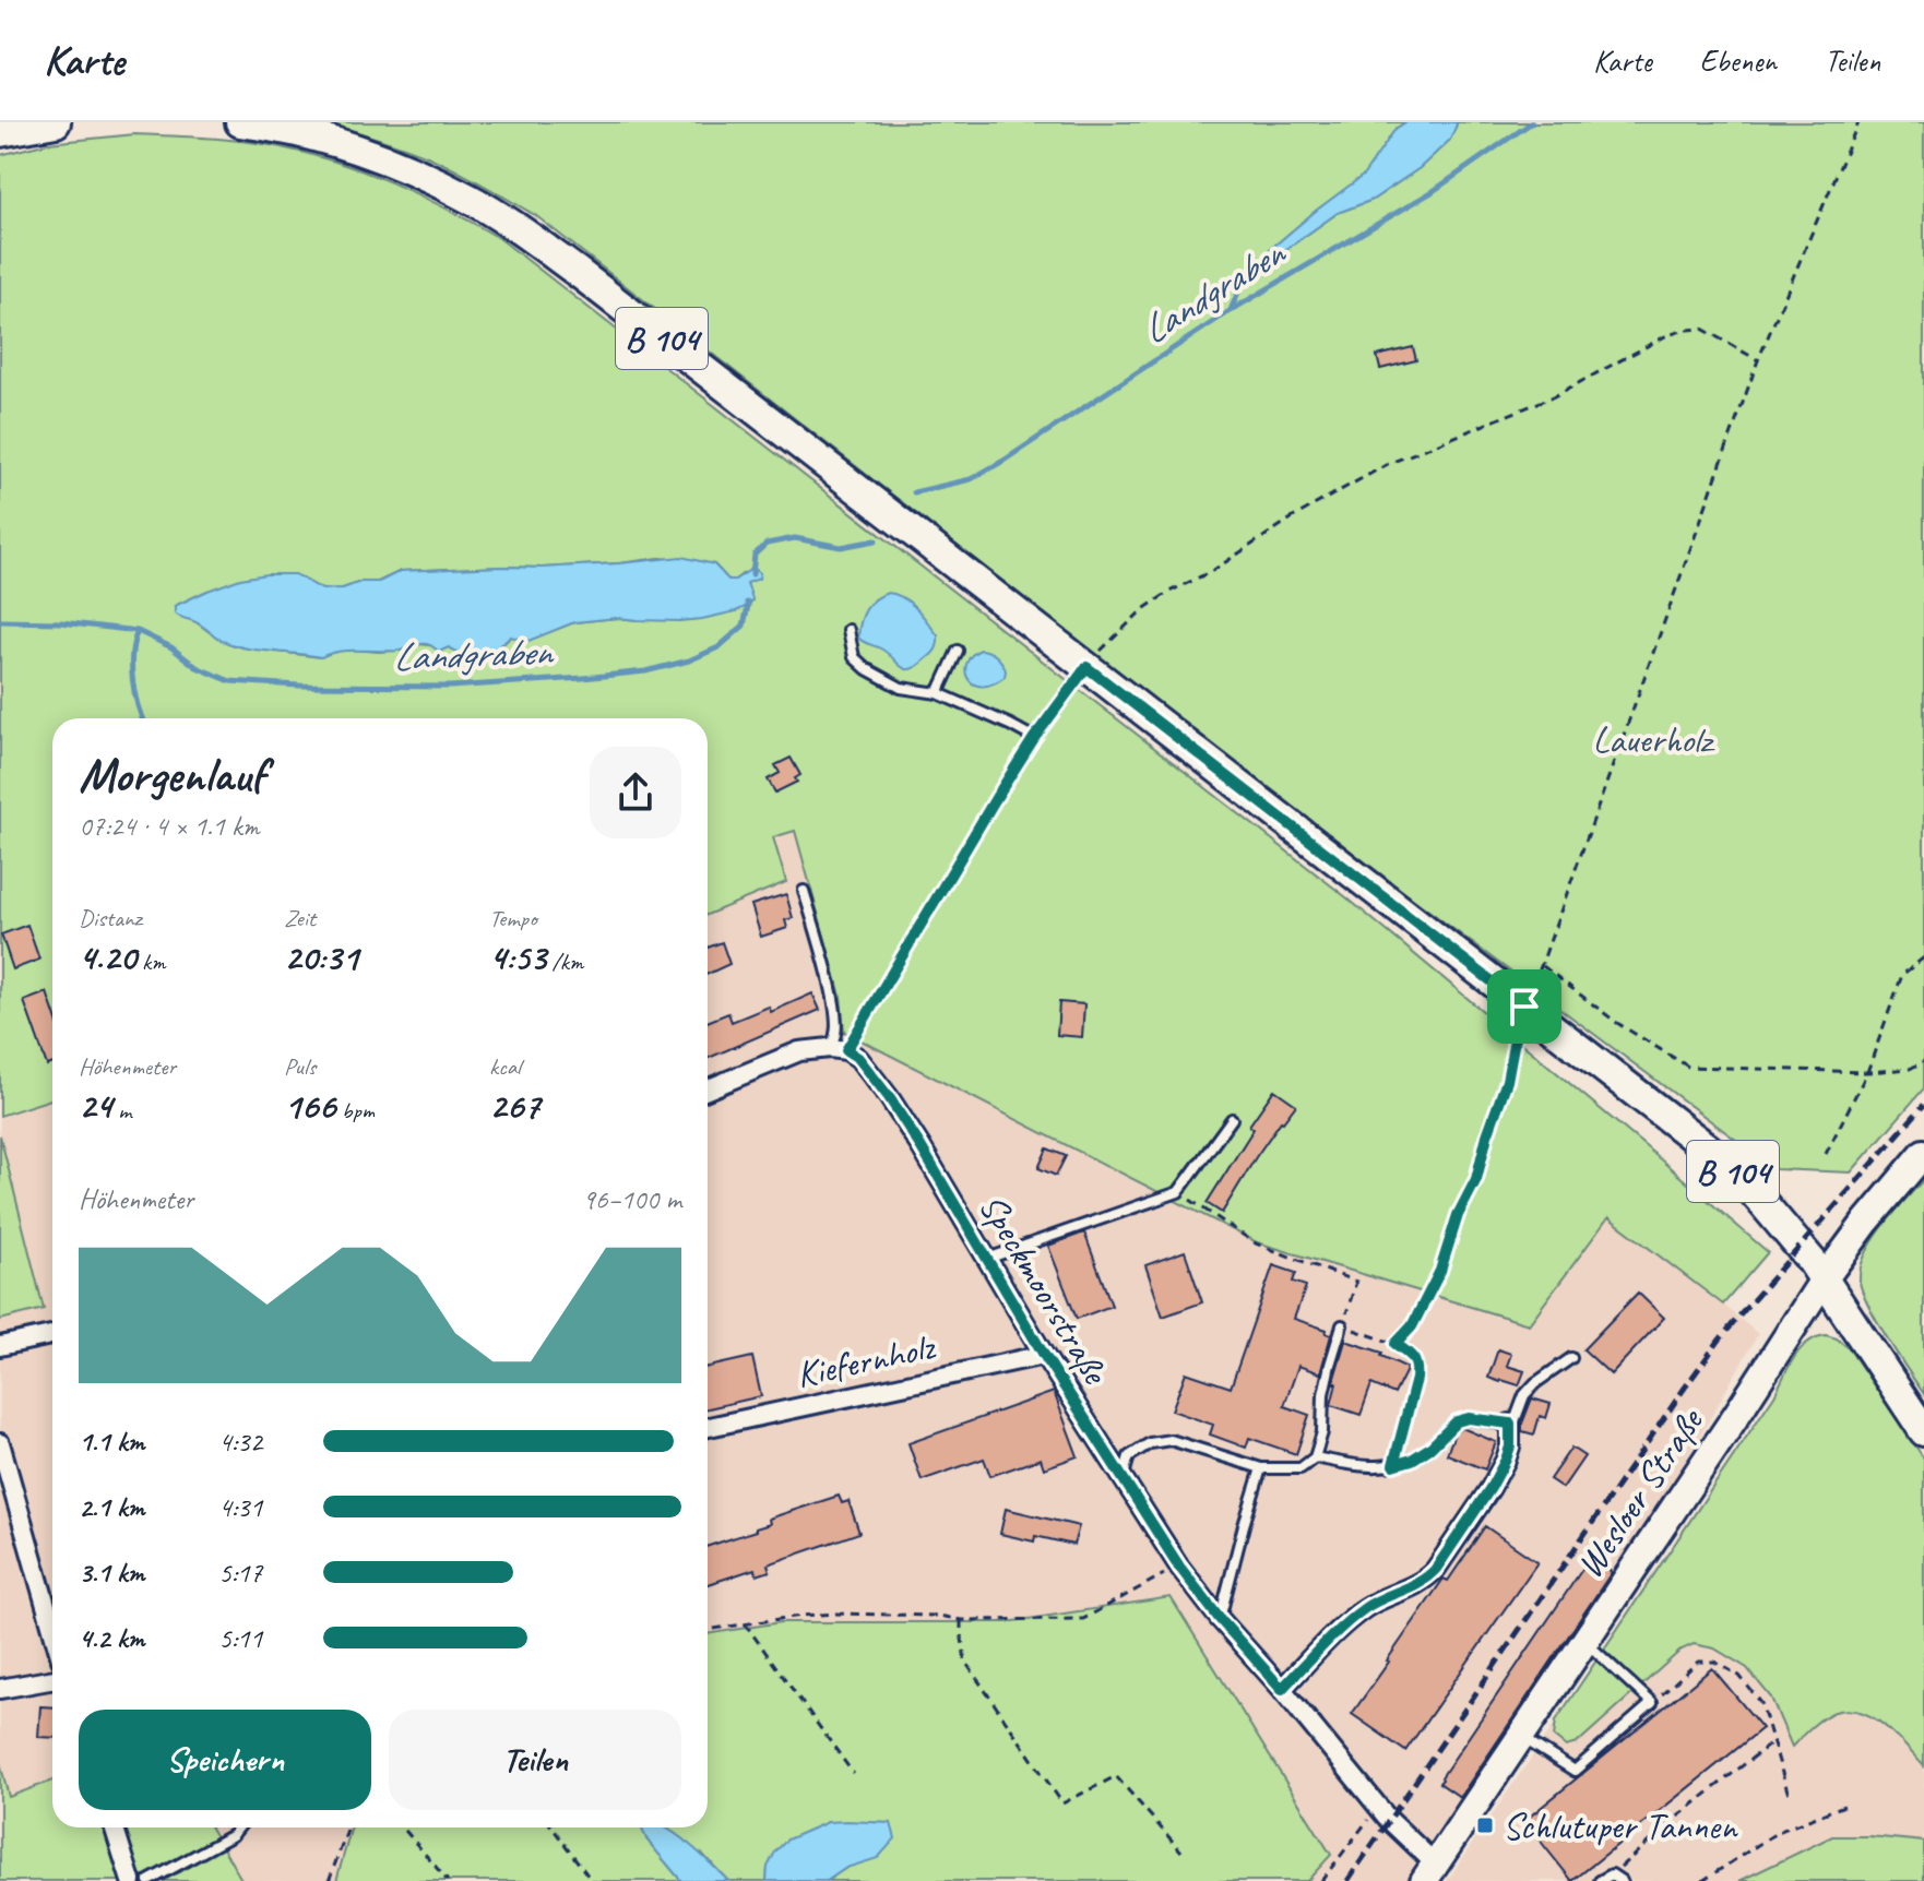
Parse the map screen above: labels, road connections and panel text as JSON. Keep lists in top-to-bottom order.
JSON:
{
  "streets": {
    "main road": ["B 104"],
    "street": ["Speckmoorstraße", "Kiefernholz", "Wesloer Straße"]
  },
  "crossings": [
    ["B 104", "Wesloer Straße"],
    ["Speckmoorstraße", "Kiefernholz"],
    ["Speckmoorstraße", "Wesloer Straße"]
  ],
  "water": ["Landgraben"],
  "parks": ["Lauerholz"],
  "places": {
    "transit": ["Schlutuper Tannen"]
  },
  "page": {
    "header": "Karte",
    "nav": ["Karte", "Ebenen", "Teilen"],
    "heading": ["Morgenlauf", "07:24 · 4 × 1.1 km"],
    "stats": [
      ["Distanz", "4.20 km"],
      ["Zeit", "20:31"],
      ["Tempo", "4:53 /km"],
      ["Höhenmeter", "24 m"],
      ["Puls", "166 bpm"],
      ["kcal", "267"]
    ],
    "chart": ["Höhenmeter", "96–100 m"],
    "list": [
      {
        "name": "1.1 km",
        "note": "4:32"
      },
      {
        "name": "2.1 km",
        "note": "4:31"
      },
      {
        "name": "3.1 km",
        "note": "5:17"
      },
      {
        "name": "4.2 km",
        "note": "5:11"
      }
    ],
    "buttons": ["Speichern", "Teilen"]
  }
}
